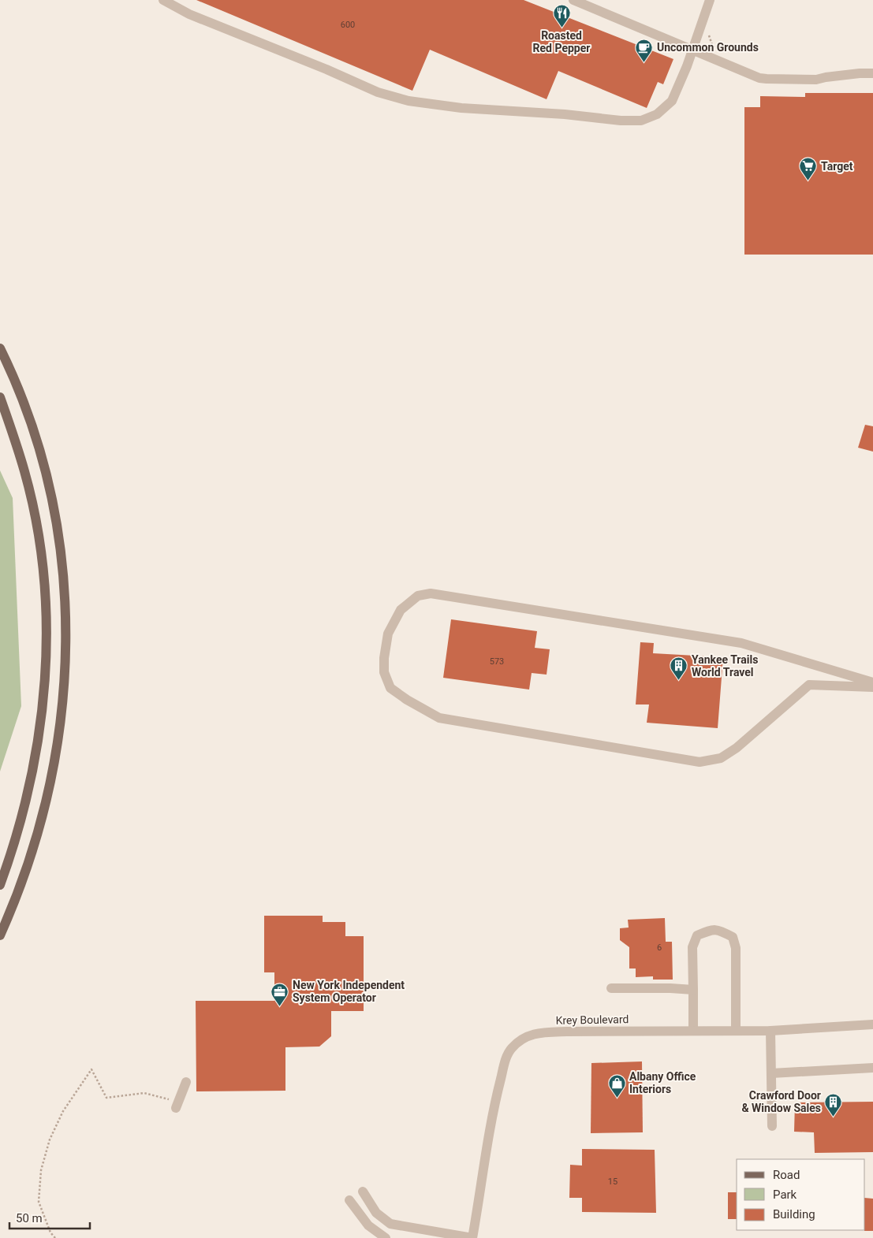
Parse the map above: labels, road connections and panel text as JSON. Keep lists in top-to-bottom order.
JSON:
{
  "streets": {
    "street": ["Krey Boulevard"]
  },
  "places": {
    "restaurant": ["Roasted Red Pepper"],
    "cafe": ["Uncommon Grounds"],
    "supermarket": ["Target"],
    "building": ["Yankee Trails World Travel", "Crawford Door & Window Sales"],
    "office": ["New York Independent System Operator"],
    "shop": ["Albany Office Interiors"]
  },
  "house_numbers": [
    "600",
    "573",
    "6",
    "15"
  ],
  "legend": ["Road", "Park", "Building"],
  "scale_bar": "50 m"
}
